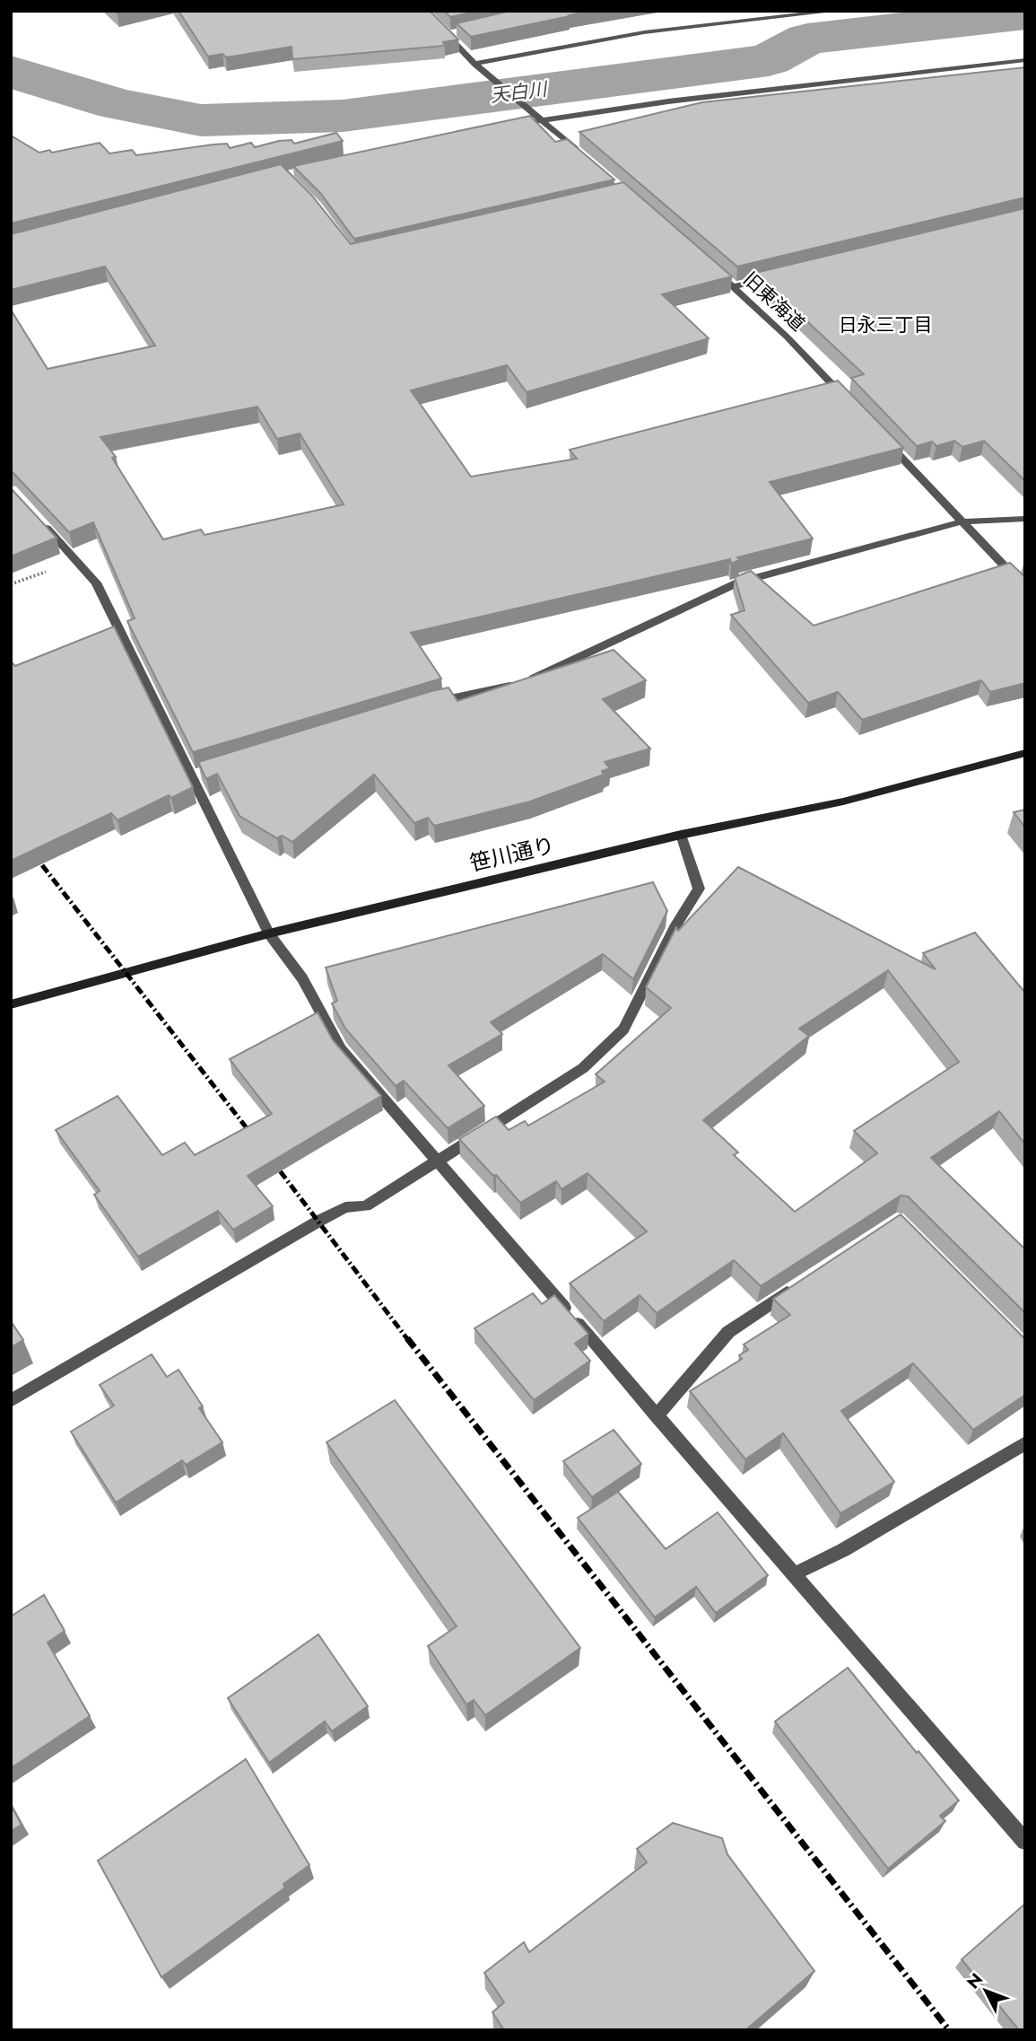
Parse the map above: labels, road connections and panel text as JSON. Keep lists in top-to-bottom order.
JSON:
{
  "streets": {
    "street": ["旧東海道", "笹川通り"]
  },
  "districts": ["日永三丁目"],
  "water": ["天白川"],
  "north": "top left"
}
